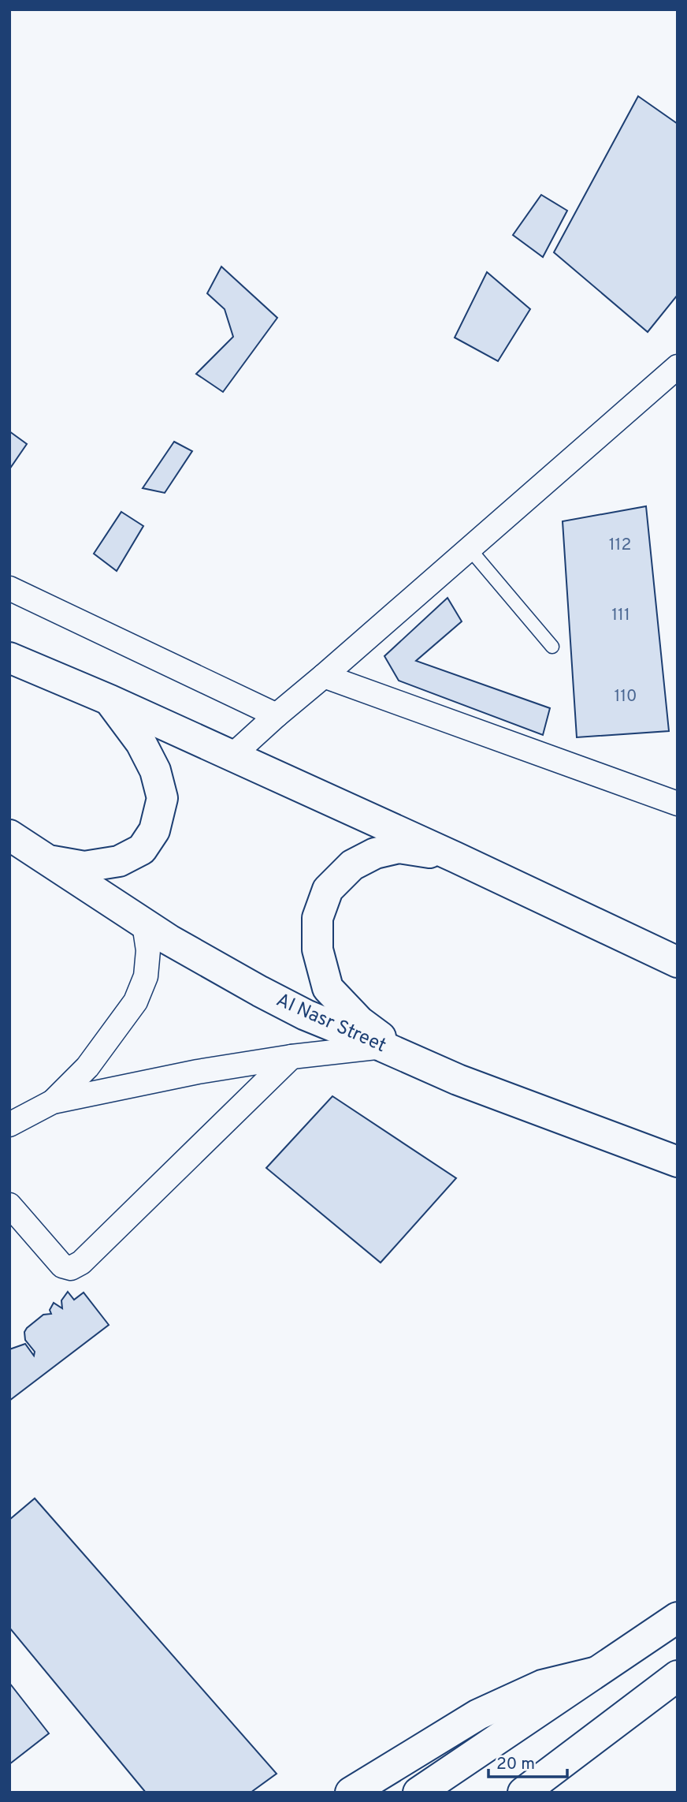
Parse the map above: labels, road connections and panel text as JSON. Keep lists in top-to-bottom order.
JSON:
{
  "streets": {
    "main road": ["Al Nasr Street"]
  },
  "house_numbers": ["112", "111", "110"],
  "scale_bar": "20 m"
}
